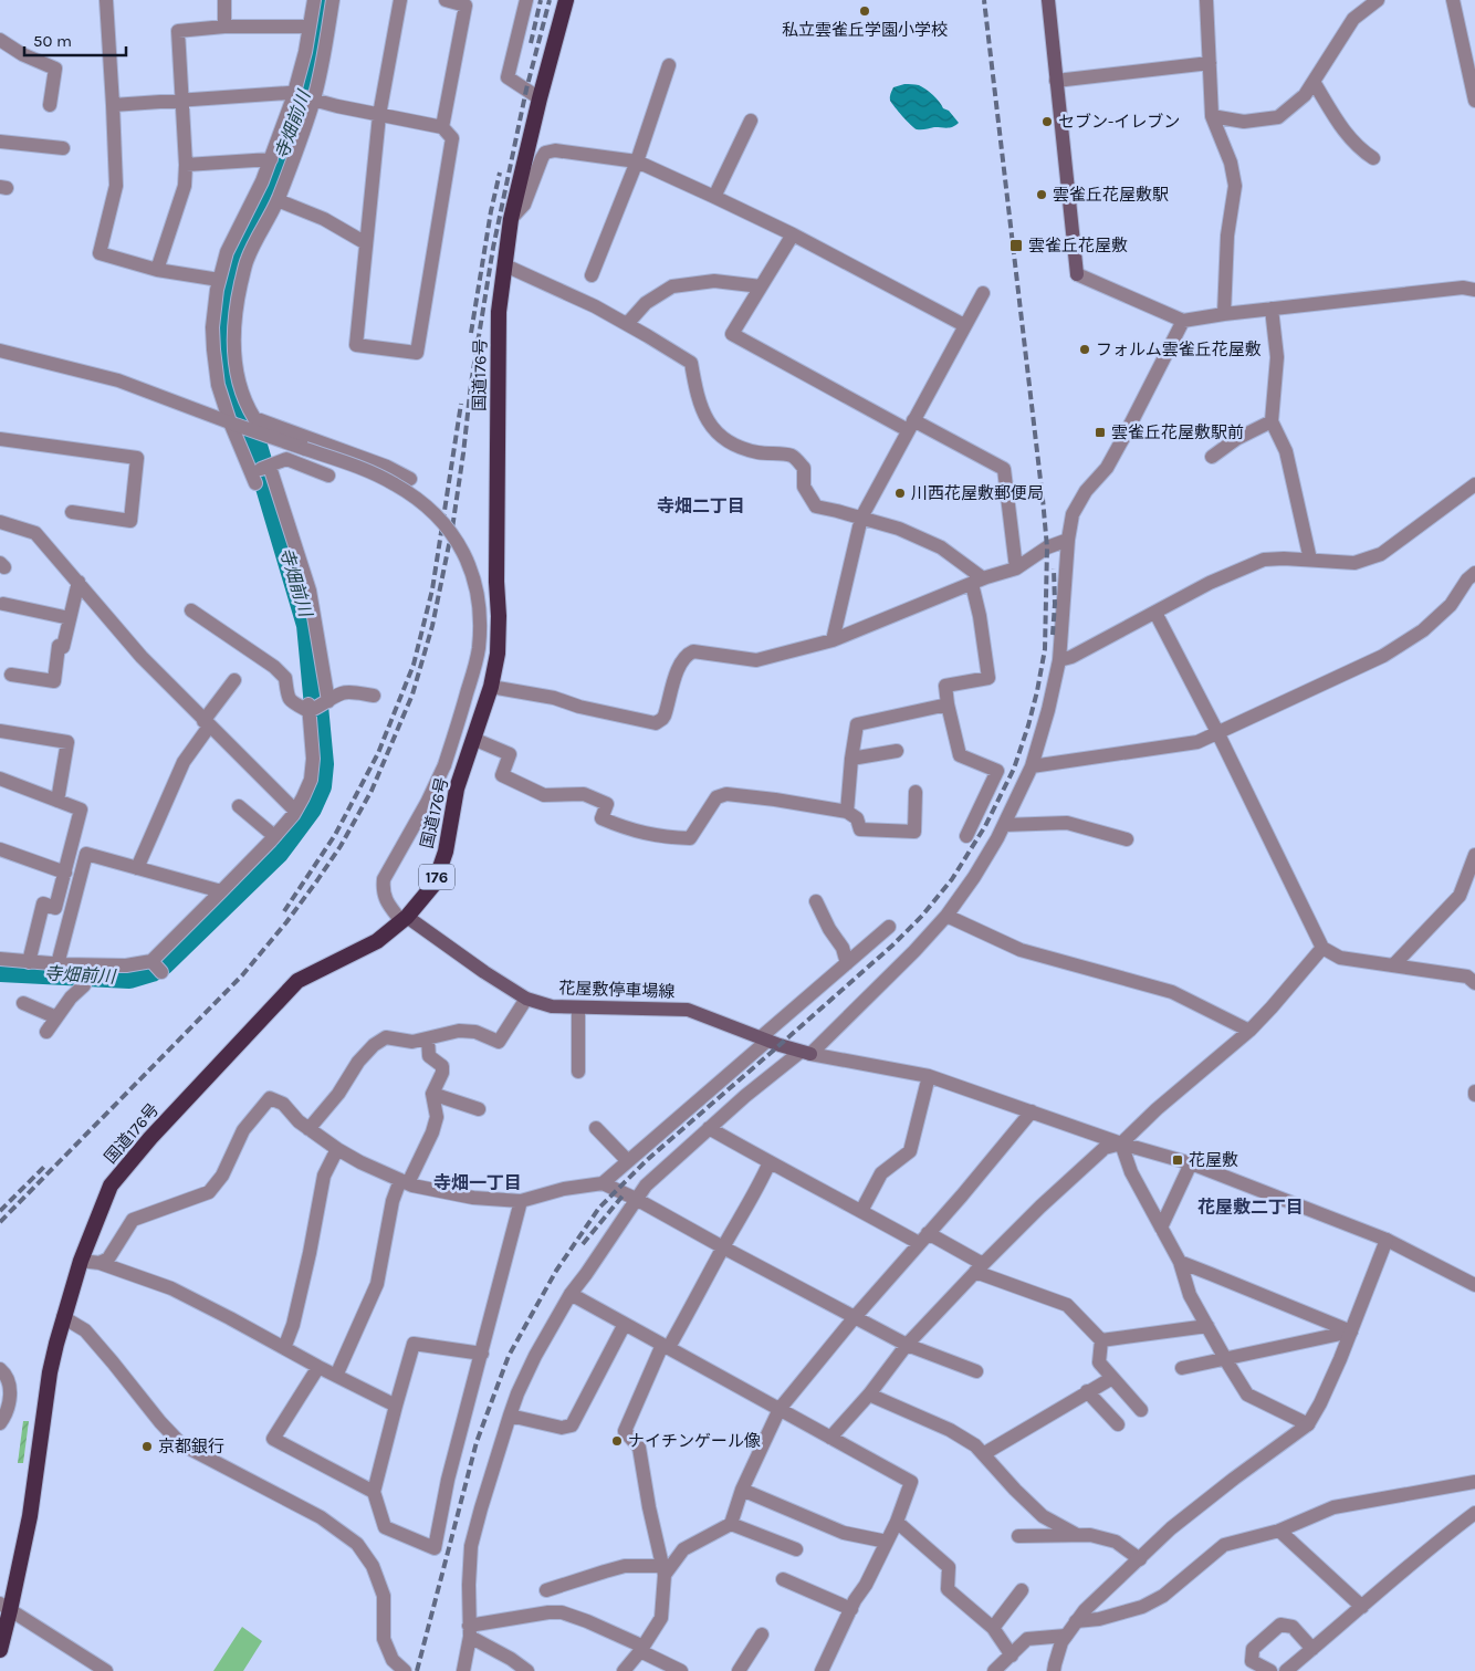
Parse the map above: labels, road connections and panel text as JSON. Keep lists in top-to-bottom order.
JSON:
{
  "streets": {
    "highway": ["国道176号", "176"],
    "main road": ["花屋敷停車場線"]
  },
  "crossings": [
    ["国道176号", "花屋敷停車場線"]
  ],
  "districts": ["寺畑二丁目", "寺畑一丁目", "花屋敷二丁目"],
  "water": ["寺畑前川"],
  "places": {
    "other": [
      "私立雲雀丘学園小学校",
      "セブン-イレブン",
      "雲雀丘花屋敷駅",
      "フォルム雲雀丘花屋敷",
      "川西花屋敷郵便局",
      "ナイチンゲール像",
      "京都銀行"
    ],
    "transit": ["雲雀丘花屋敷", "雲雀丘花屋敷駅前", "花屋敷"]
  },
  "scale_bar": "50 m"
}
